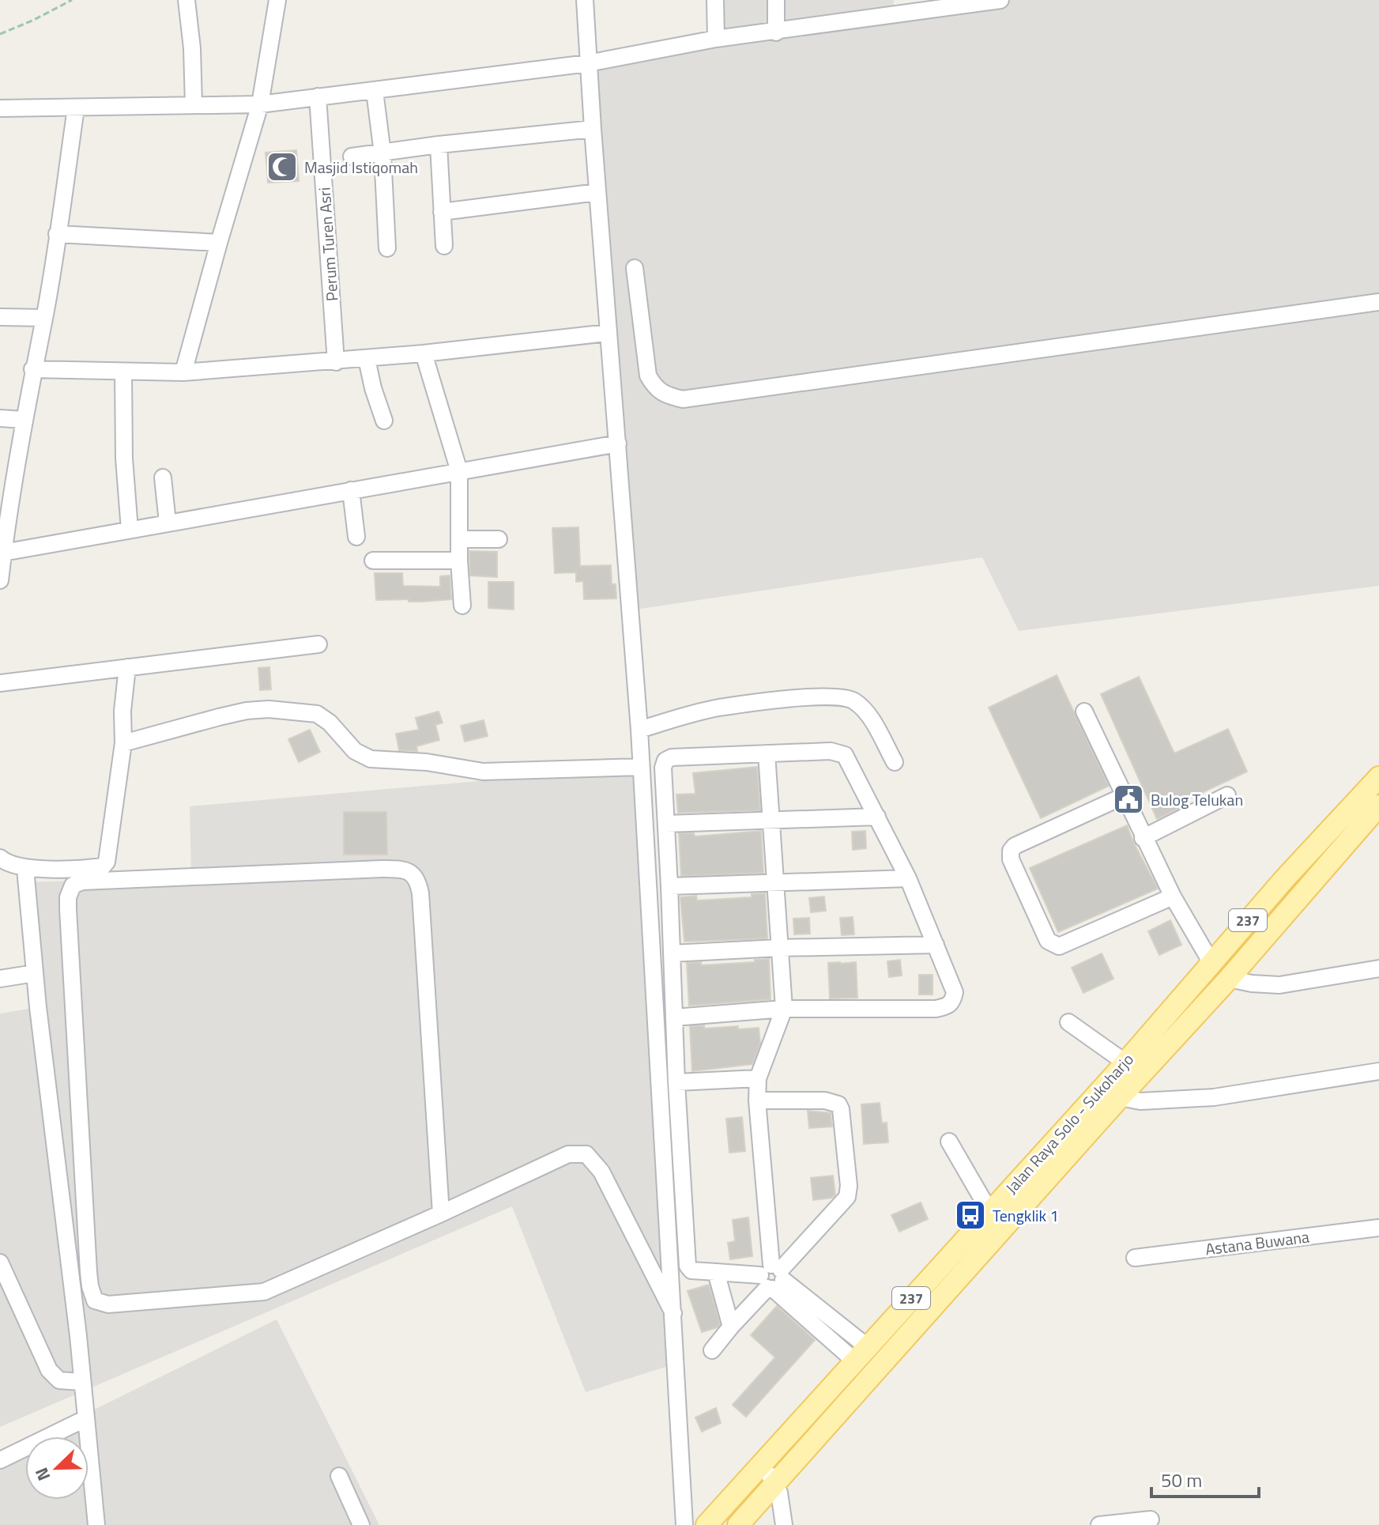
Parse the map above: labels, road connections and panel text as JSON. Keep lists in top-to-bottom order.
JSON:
{
  "streets": {
    "main road": ["237", "Jalan Raya Solo - Sukoharjo"],
    "street": ["Perum Turen Asri", "Astana Buwana"]
  },
  "places": {
    "mosque": ["Masjid Istiqomah"],
    "public building": ["Bulog Telukan"],
    "bus stop": ["Tengklik 1"]
  },
  "scale_bar": "50 m",
  "north": "bottom left"
}
